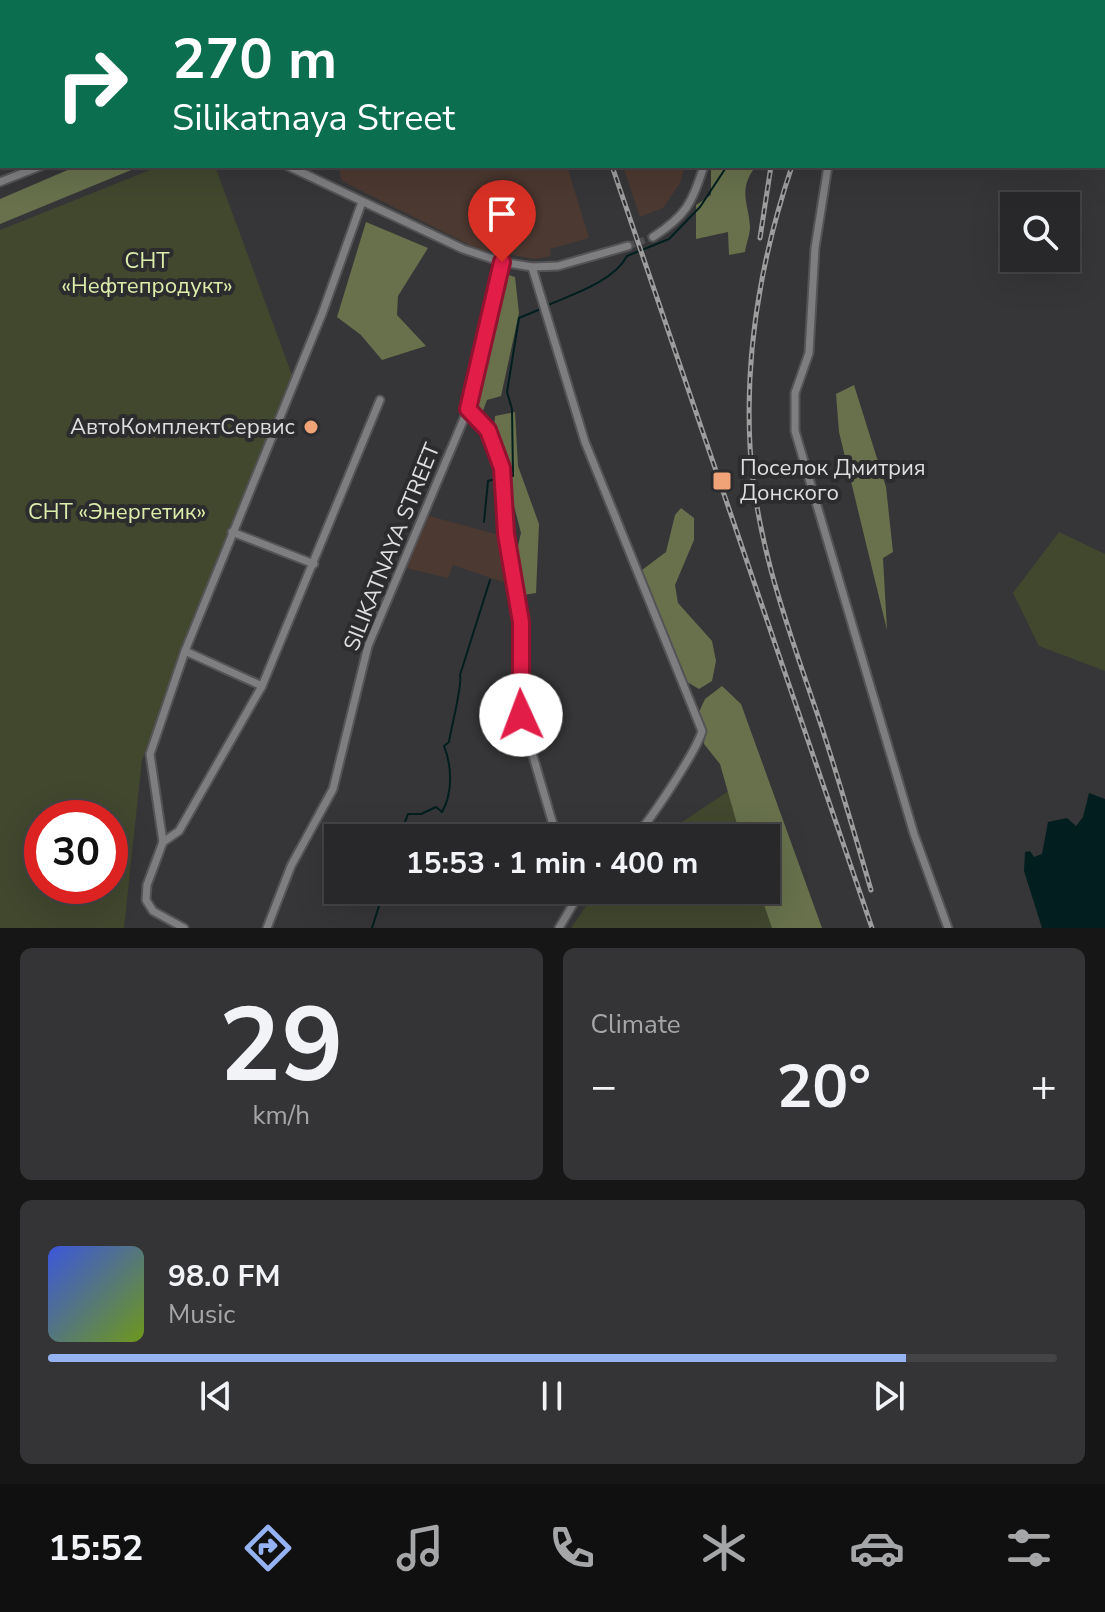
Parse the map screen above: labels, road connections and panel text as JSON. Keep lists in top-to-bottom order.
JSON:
{
  "streets": {
    "street": ["SILIKATNAYA STREET"]
  },
  "parks": ["СНТ «Нефтепродукт»", "СНТ «Энергетик»"],
  "places": {
    "other": ["АвтоКомплектСервис"],
    "transit": ["Поселок Дмитрия Донского"]
  },
  "page": {
    "turn": ["270 m", "Silikatnaya Street"],
    "limit": "30",
    "trip": "15:53 · 1 min · 400 m",
    "tile": [
      ["29", "km/h"],
      "Climate"
    ],
    "heat": ["−", "20°", "+"],
    "song": ["98.0 FM", "Music"],
    "tabs": "15:52"
  }
}
